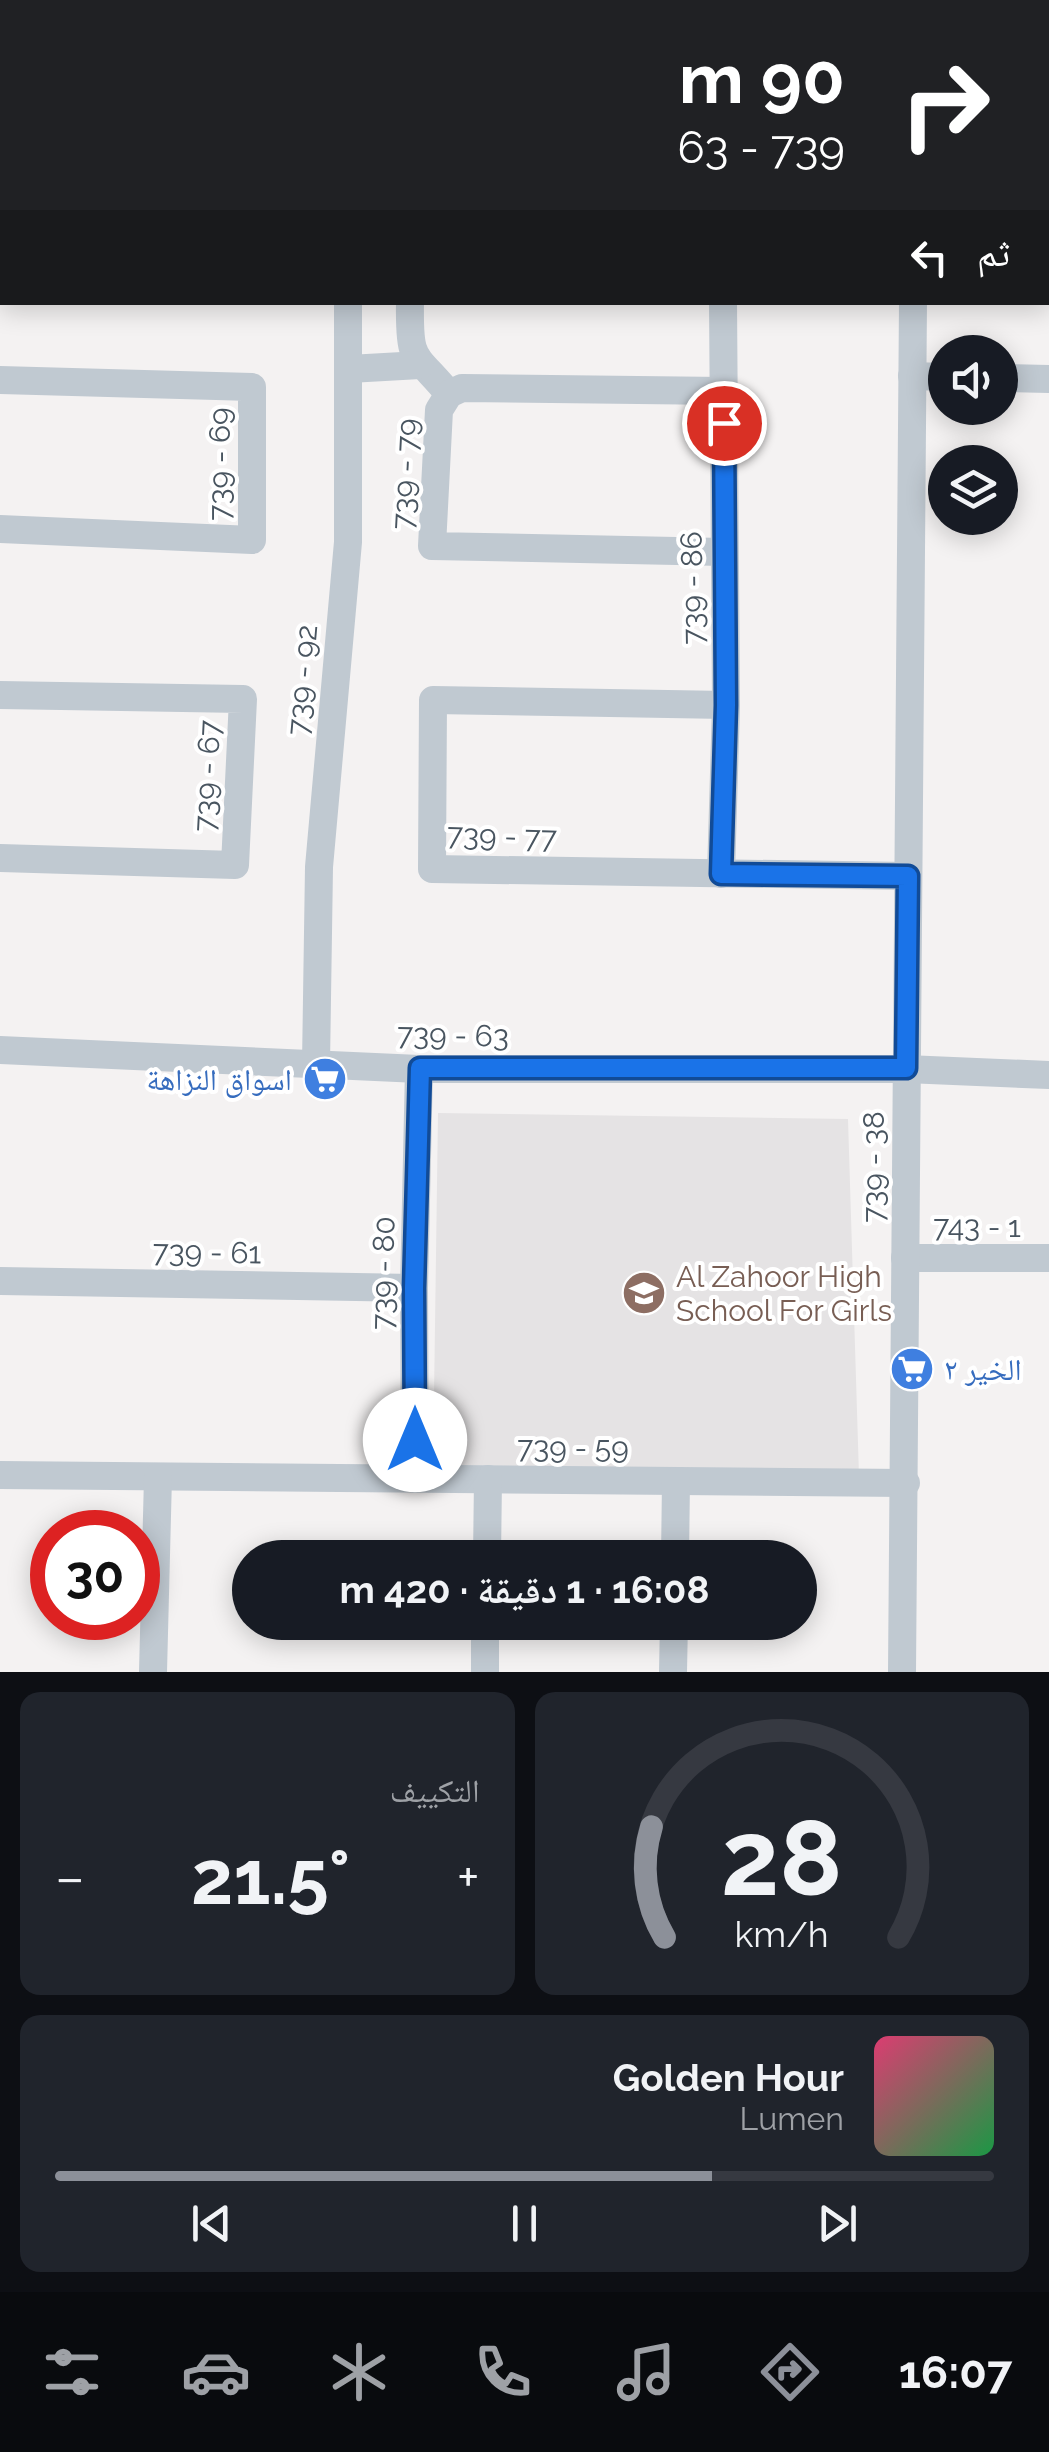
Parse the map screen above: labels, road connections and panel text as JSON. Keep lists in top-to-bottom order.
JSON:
{
  "streets": {
    "street": [
      "739 - 69",
      "739 - 79",
      "739 - 86",
      "739 - 92",
      "739 - 67",
      "739 - 77",
      "739 - 63",
      "739 - 38",
      "743 - 1",
      "739 - 61",
      "739 - 80",
      "739 - 59"
    ]
  },
  "crossings": [
    ["739 - 79", "739 - 86"],
    ["739 - 86", "739 - 77"],
    ["739 - 92", "739 - 63"],
    ["739 - 77", "739 - 38"],
    ["739 - 63", "739 - 38"],
    ["739 - 63", "739 - 80"],
    ["739 - 38", "743 - 1"],
    ["739 - 38", "739 - 59"],
    ["739 - 61", "739 - 80"],
    ["739 - 80", "739 - 59"]
  ],
  "places": {
    "supermarket": ["اسواق النزاهة", "الخير ٢"],
    "school or university": ["Al Zahoor High School For Girls"]
  },
  "page": {
    "turn": ["90 m", "739 - 63"],
    "then": "ثم",
    "limit": "30",
    "trip": "16:08 · 1 دقيقة · 420 m",
    "tile": "التكييف",
    "heat": ["−", "21.5°", "+"],
    "song": ["Golden Hour", "Lumen"],
    "tabs": "16:07",
    "gauge": ["28", "km/h"]
  }
}
